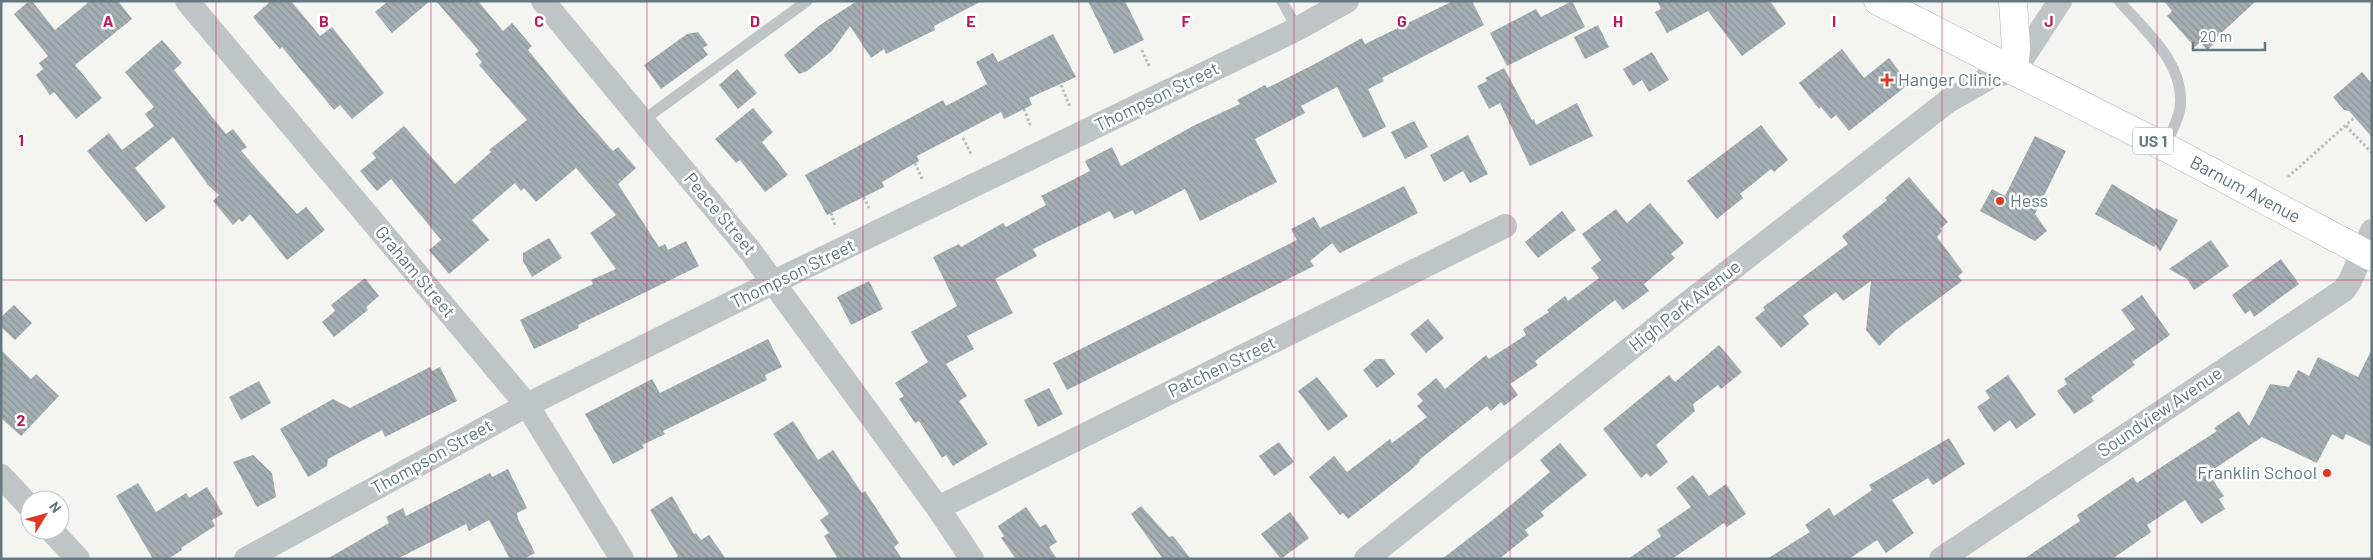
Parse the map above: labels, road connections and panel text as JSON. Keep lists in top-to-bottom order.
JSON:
{
  "streets": {
    "main road": ["US 1", "Barnum Avenue"],
    "street": [
      "Thompson Street",
      "Peace Street",
      "Graham Street",
      "High Park Avenue",
      "Patchen Street",
      "Soundview Avenue"
    ]
  },
  "crossings": [
    ["Thompson Street", "Peace Street"],
    ["Thompson Street", "Graham Street"],
    ["Barnum Avenue", "High Park Avenue"],
    ["Barnum Avenue", "Soundview Avenue"],
    ["Peace Street", "Patchen Street"]
  ],
  "places": {
    "health": ["Hanger Clinic"],
    "other": ["Hess", "Franklin School"]
  },
  "scale_bar": "20 m",
  "north": "top right",
  "grid": {
    "columns": [
      "A",
      "B",
      "C",
      "D",
      "E",
      "F",
      "G",
      "H",
      "I",
      "J"
    ],
    "rows": ["1", "2"]
  }
}
